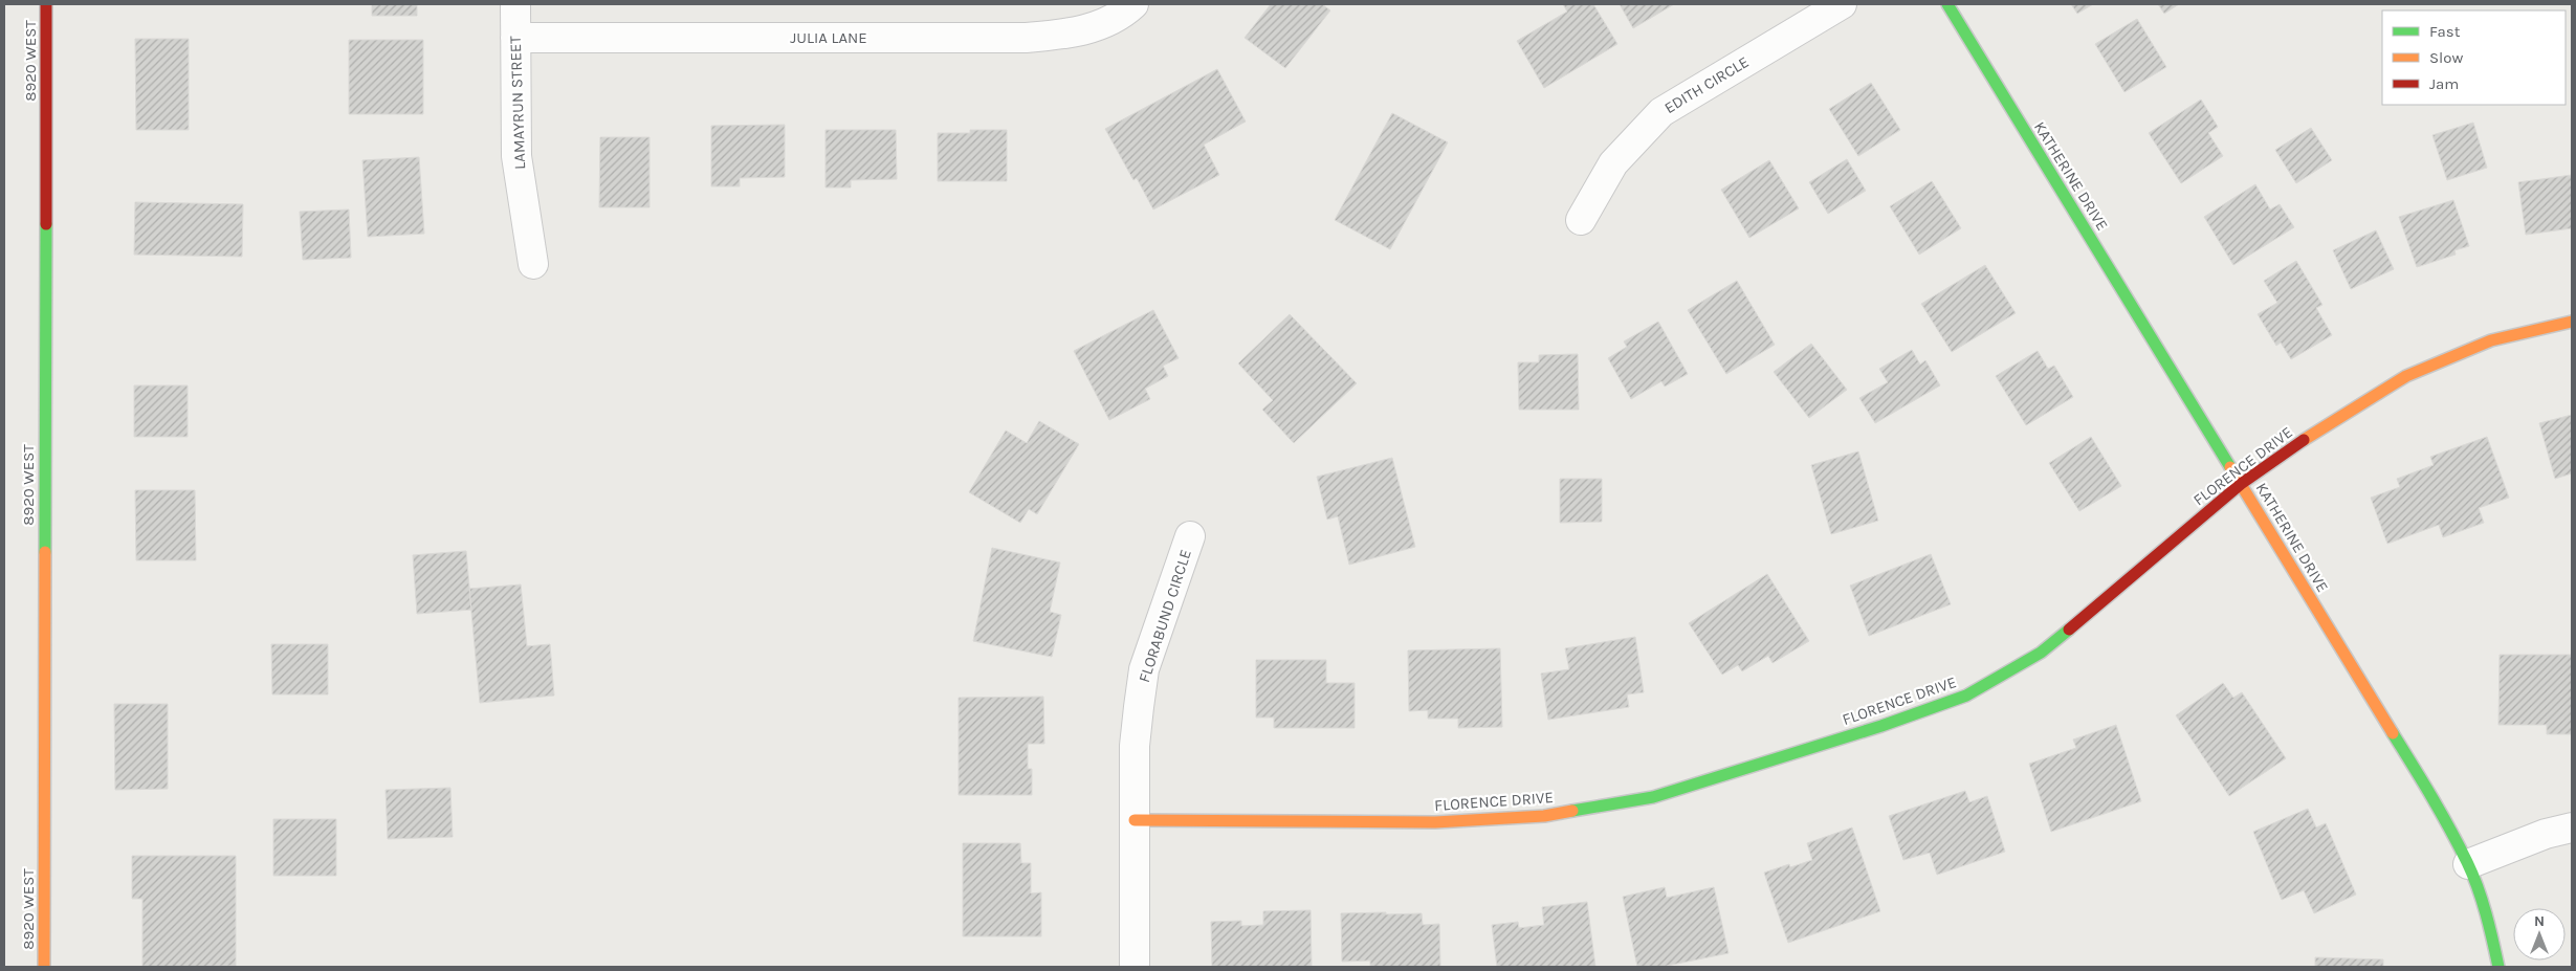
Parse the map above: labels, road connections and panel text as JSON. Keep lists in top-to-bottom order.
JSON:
{
  "streets": {
    "street": [
      "JULIA LANE",
      "8920 WEST",
      "EDITH CIRCLE",
      "LAMAYRUN STREET",
      "KATHERINE DRIVE",
      "FLORENCE DRIVE",
      "FLORABUND CIRCLE"
    ]
  },
  "crossings": [
    ["JULIA LANE", "LAMAYRUN STREET"],
    ["KATHERINE DRIVE", "FLORENCE DRIVE"],
    ["FLORENCE DRIVE", "FLORABUND CIRCLE"]
  ],
  "legend": ["Fast", "Slow", "Jam"],
  "north": "top"
}
